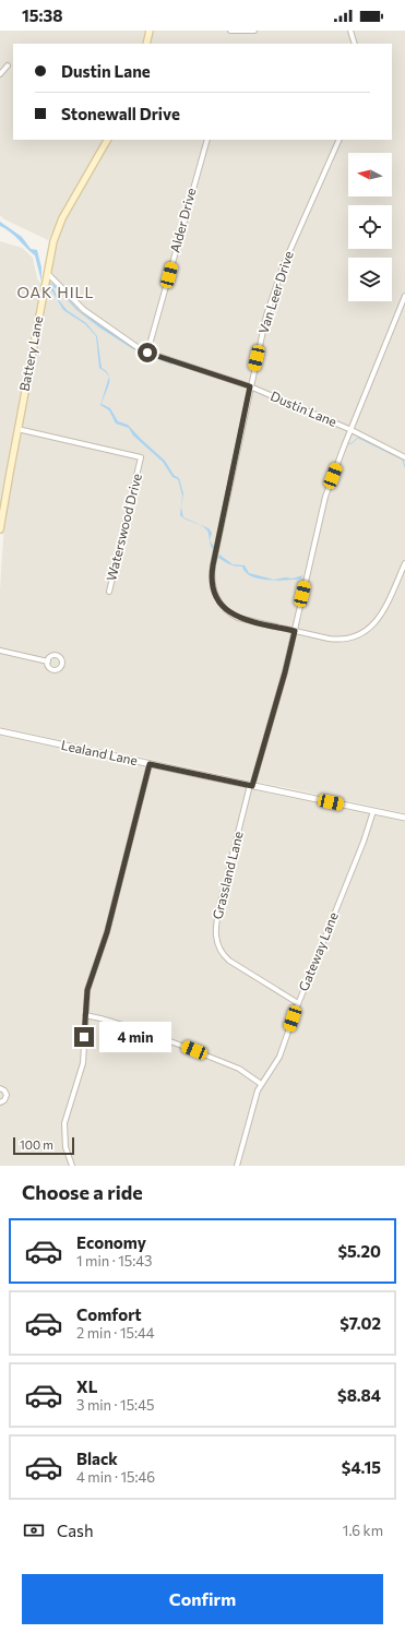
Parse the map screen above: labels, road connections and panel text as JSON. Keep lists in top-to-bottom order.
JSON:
{
  "streets": {
    "main road": ["Battery Lane"],
    "street": [
      "Alder Drive",
      "Van Leer Drive",
      "Dustin Lane",
      "Waterswood Drive",
      "Lealand Lane",
      "Grassland Lane",
      "Gateway Lane"
    ]
  },
  "crossings": [
    ["Alder Drive", "Dustin Lane"],
    ["Van Leer Drive", "Dustin Lane"],
    ["Van Leer Drive", "Grassland Lane"],
    ["Battery Lane", "Dustin Lane"],
    ["Battery Lane", "Waterswood Drive"],
    ["Dustin Lane", "Grassland Lane"],
    ["Lealand Lane", "Grassland Lane"],
    ["Lealand Lane", "Gateway Lane"],
    ["Grassland Lane", "Gateway Lane"]
  ],
  "districts": ["OAK HILL"],
  "scale_bar": "100 m",
  "north": "left",
  "page": {
    "status": "15:38",
    "banner": ["Dustin Lane", "Stonewall Drive"],
    "bubble": "4 min",
    "scale": "100 m",
    "heading": "Choose a ride",
    "list": [
      {
        "name": "Economy",
        "note": "1 min · 15:43",
        "value": "$5.20"
      },
      {
        "name": "Comfort",
        "note": "2 min · 15:44",
        "value": "$7.02"
      },
      {
        "name": "XL",
        "note": "3 min · 15:45",
        "value": "$8.84"
      },
      {
        "name": "Black",
        "note": "4 min · 15:46",
        "value": "$4.15"
      }
    ],
    "pay": ["Cash", "1.6 km"],
    "buttons": "Confirm"
  }
}
